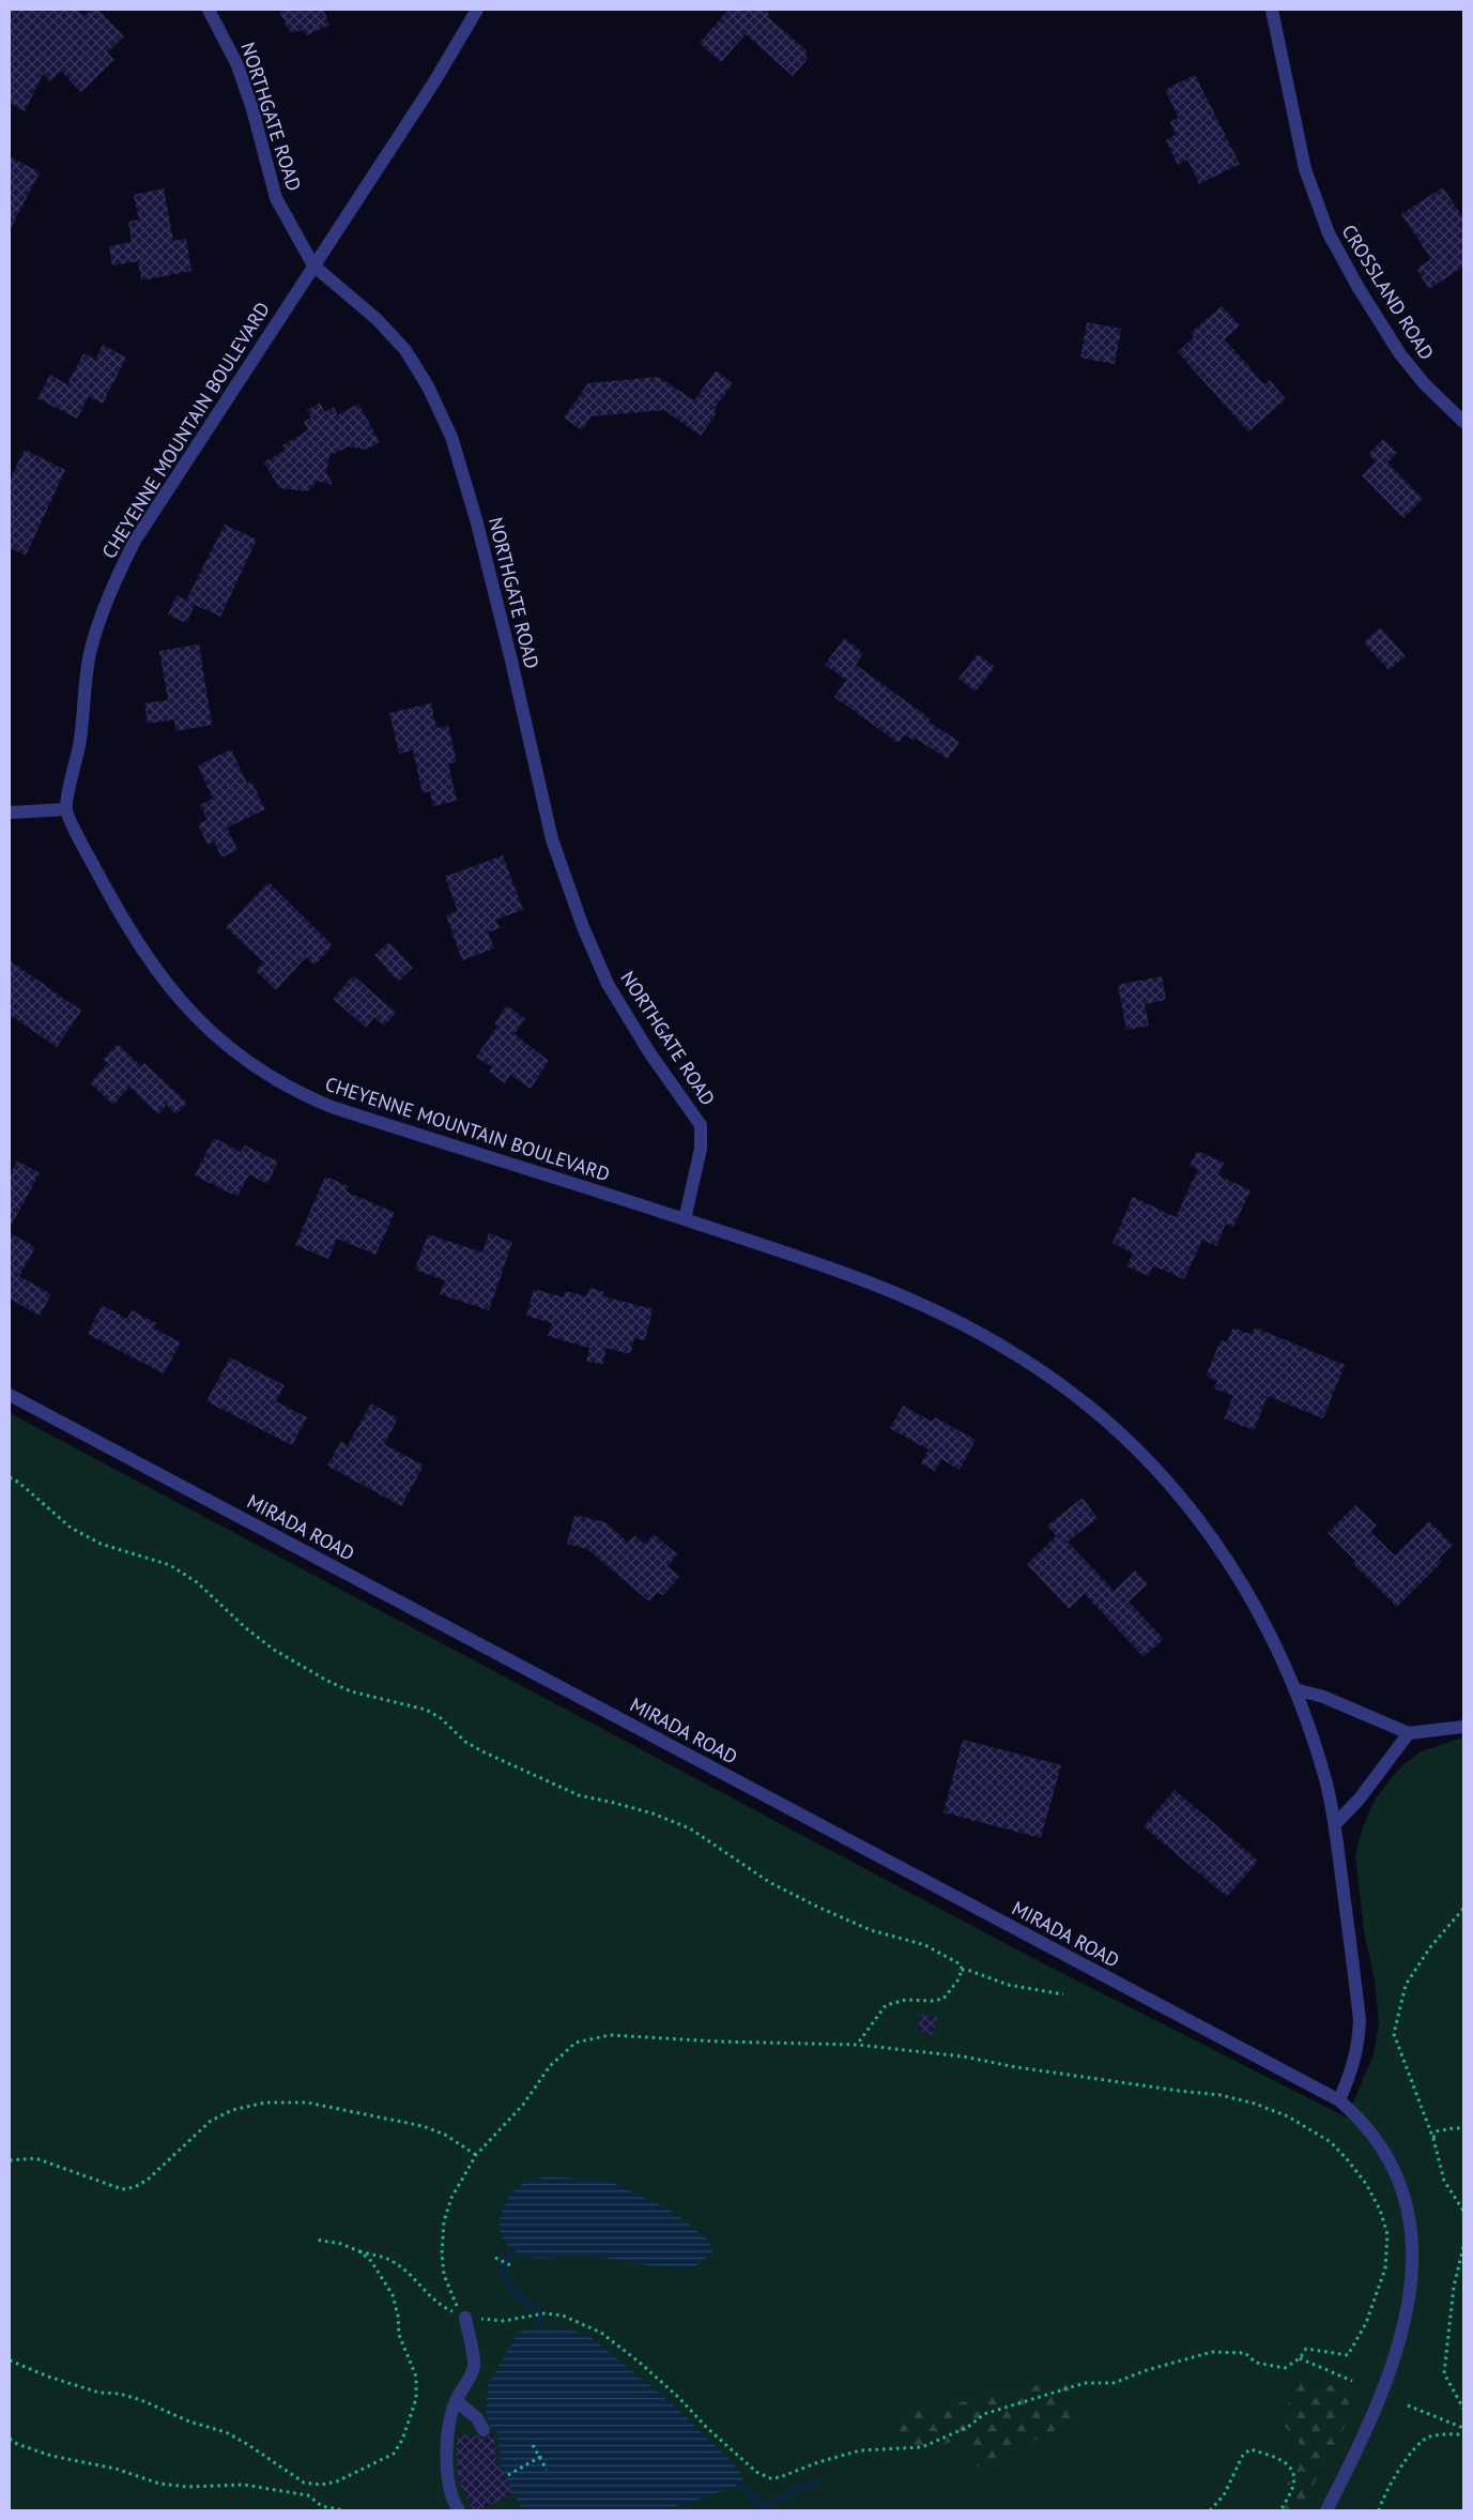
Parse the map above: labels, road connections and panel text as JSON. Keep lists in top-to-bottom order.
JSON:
{
  "streets": {
    "street": [
      "NORTHGATE ROAD",
      "CROSSLAND ROAD",
      "CHEYENNE MOUNTAIN BOULEVARD",
      "MIRADA ROAD"
    ]
  },
  "crossings": [
    ["NORTHGATE ROAD", "CHEYENNE MOUNTAIN BOULEVARD"],
    ["CHEYENNE MOUNTAIN BOULEVARD", "MIRADA ROAD"]
  ]
}
